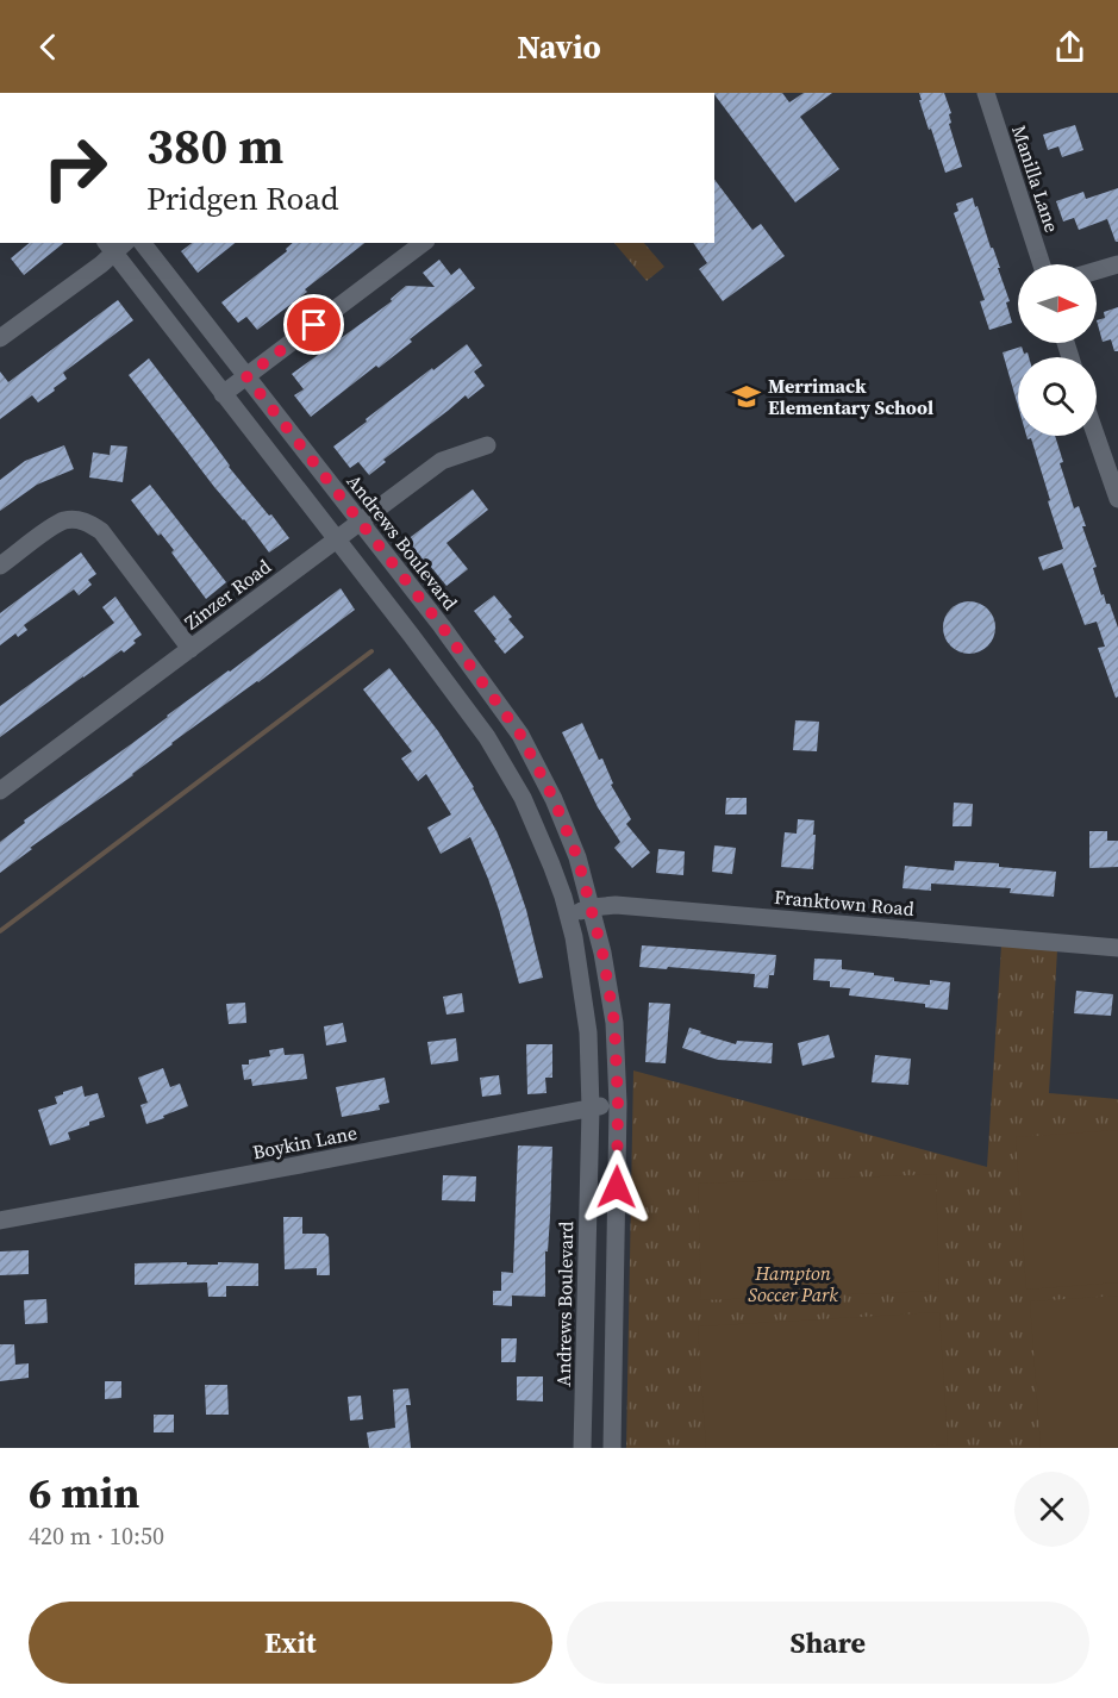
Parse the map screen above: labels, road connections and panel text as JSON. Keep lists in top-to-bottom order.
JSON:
{
  "streets": {
    "street": [
      "Manilla Lane",
      "Andrews Boulevard",
      "Zinzer Road",
      "Franktown Road",
      "Boykin Lane"
    ]
  },
  "crossings": [
    ["Andrews Boulevard", "Zinzer Road"],
    ["Andrews Boulevard", "Franktown Road"],
    ["Andrews Boulevard", "Boykin Lane"]
  ],
  "parks": ["Hampton Soccer Park"],
  "places": {
    "school or university": ["Merrimack Elementary School"]
  },
  "north": "right",
  "page": {
    "header": "Navio",
    "turn": ["380 m", "Pridgen Road"],
    "heading": ["6 min", "420 m · 10:50"],
    "buttons": ["Exit", "Share"]
  }
}
